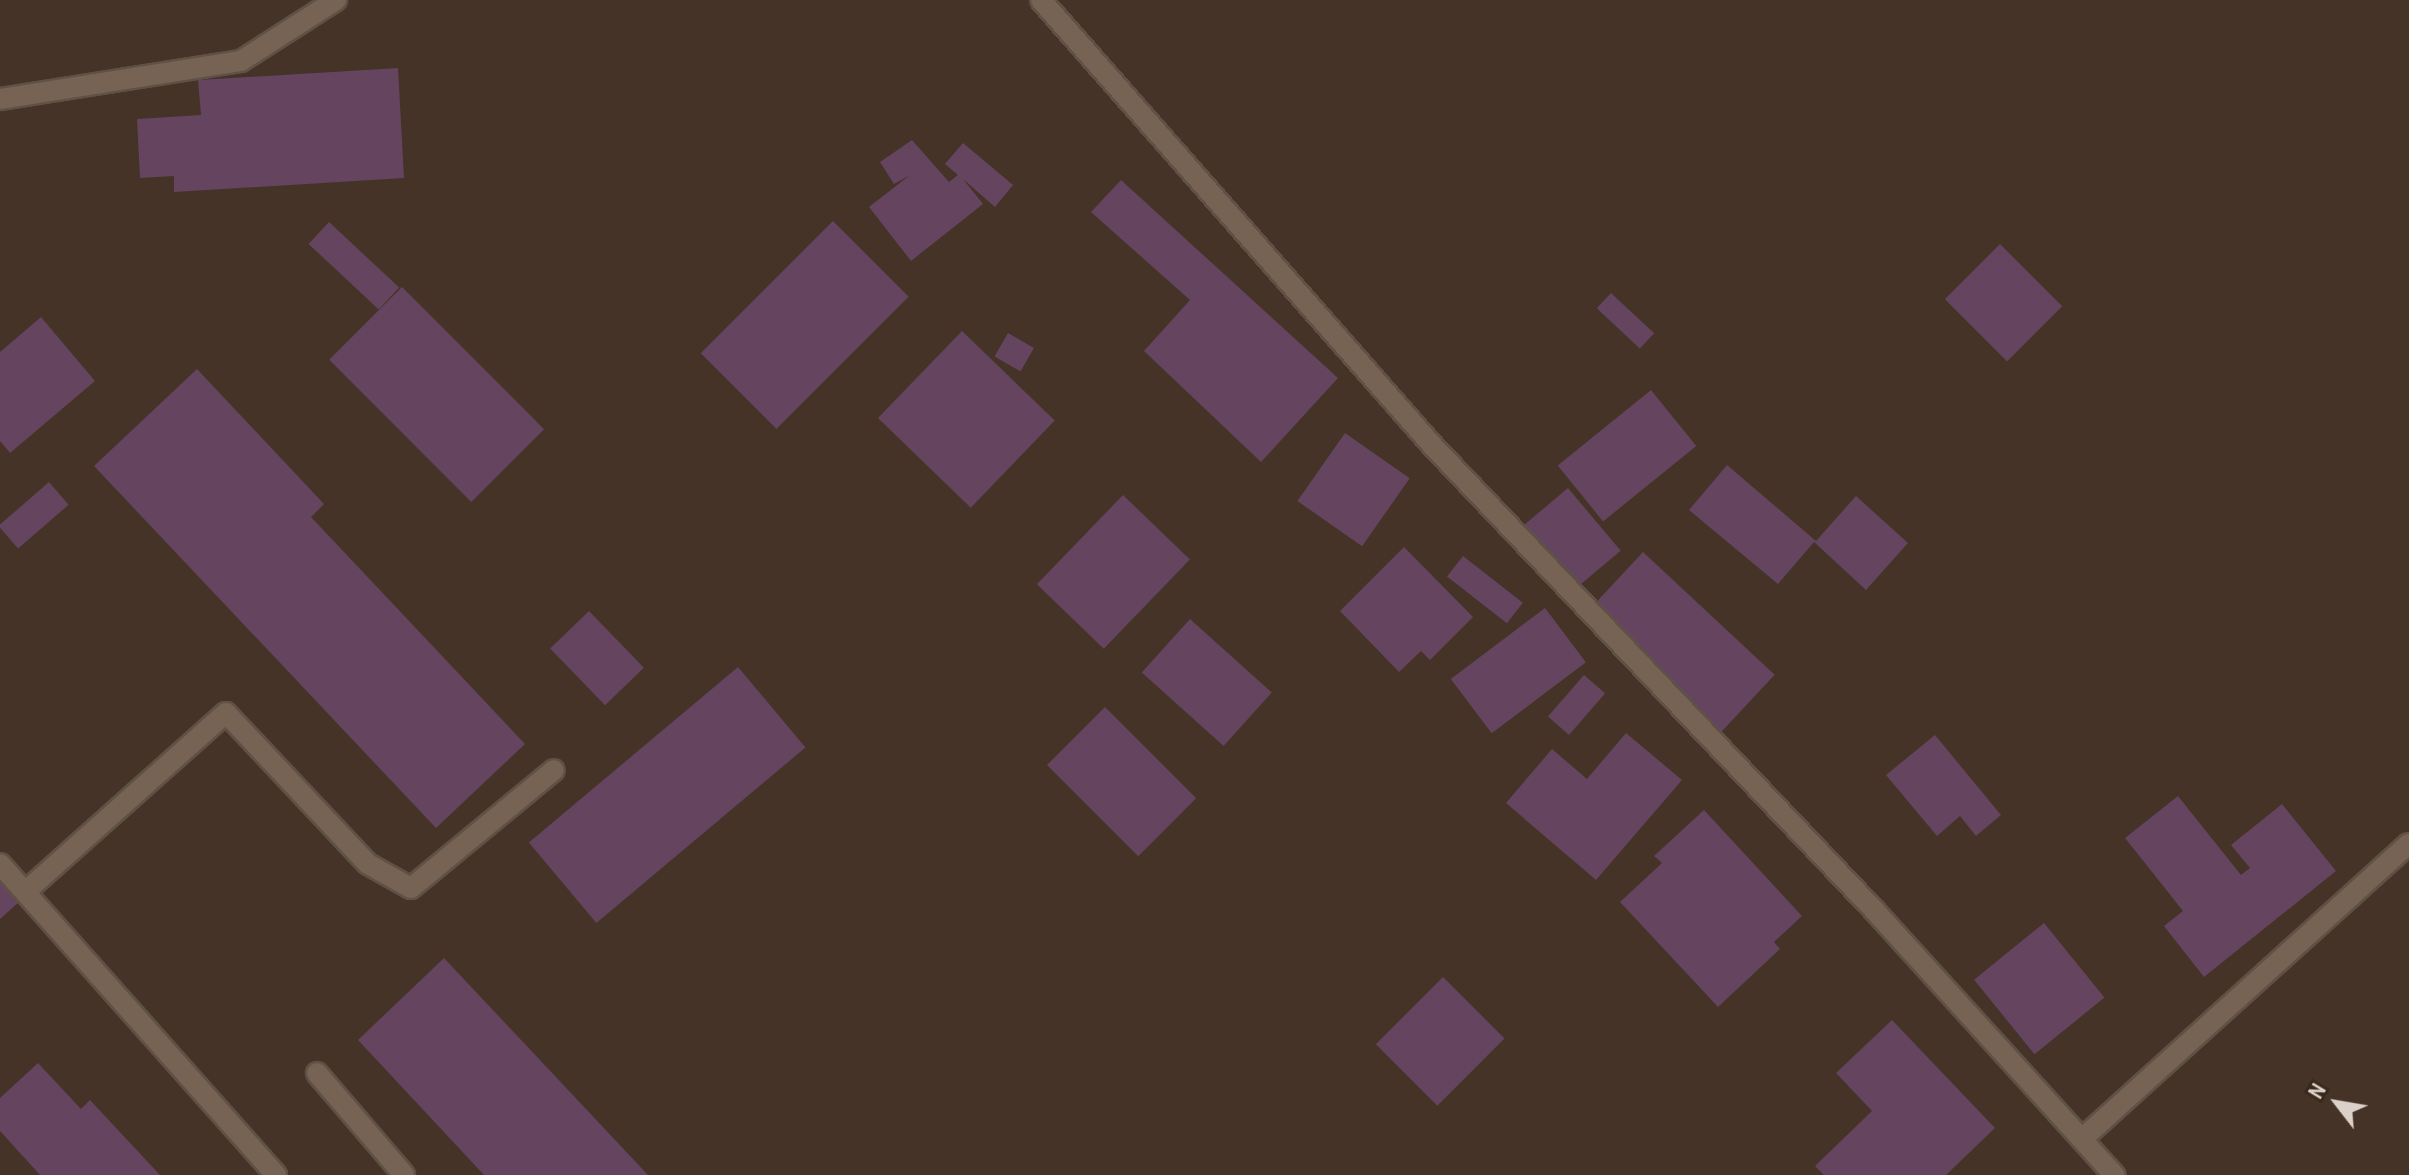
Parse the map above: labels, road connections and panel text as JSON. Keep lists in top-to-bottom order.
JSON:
{
  "north": "top left"
}
